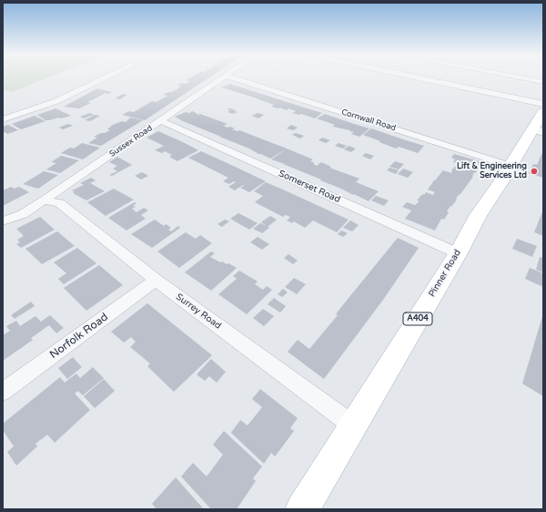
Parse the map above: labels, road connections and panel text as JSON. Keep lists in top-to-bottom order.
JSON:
{
  "streets": {
    "main road": ["Pinner Road", "A404"],
    "street": [
      "Cornwall Road",
      "Sussex Road",
      "Somerset Road",
      "Surrey Road",
      "Norfolk Road"
    ]
  },
  "crossings": [
    ["Cornwall Road", "Pinner Road"],
    ["Sussex Road", "Somerset Road"],
    ["Sussex Road", "Surrey Road"],
    ["Somerset Road", "Pinner Road"],
    ["Pinner Road", "Surrey Road"],
    ["Surrey Road", "Norfolk Road"]
  ],
  "places": ["Lift & Engineering Services Ltd"]
}
